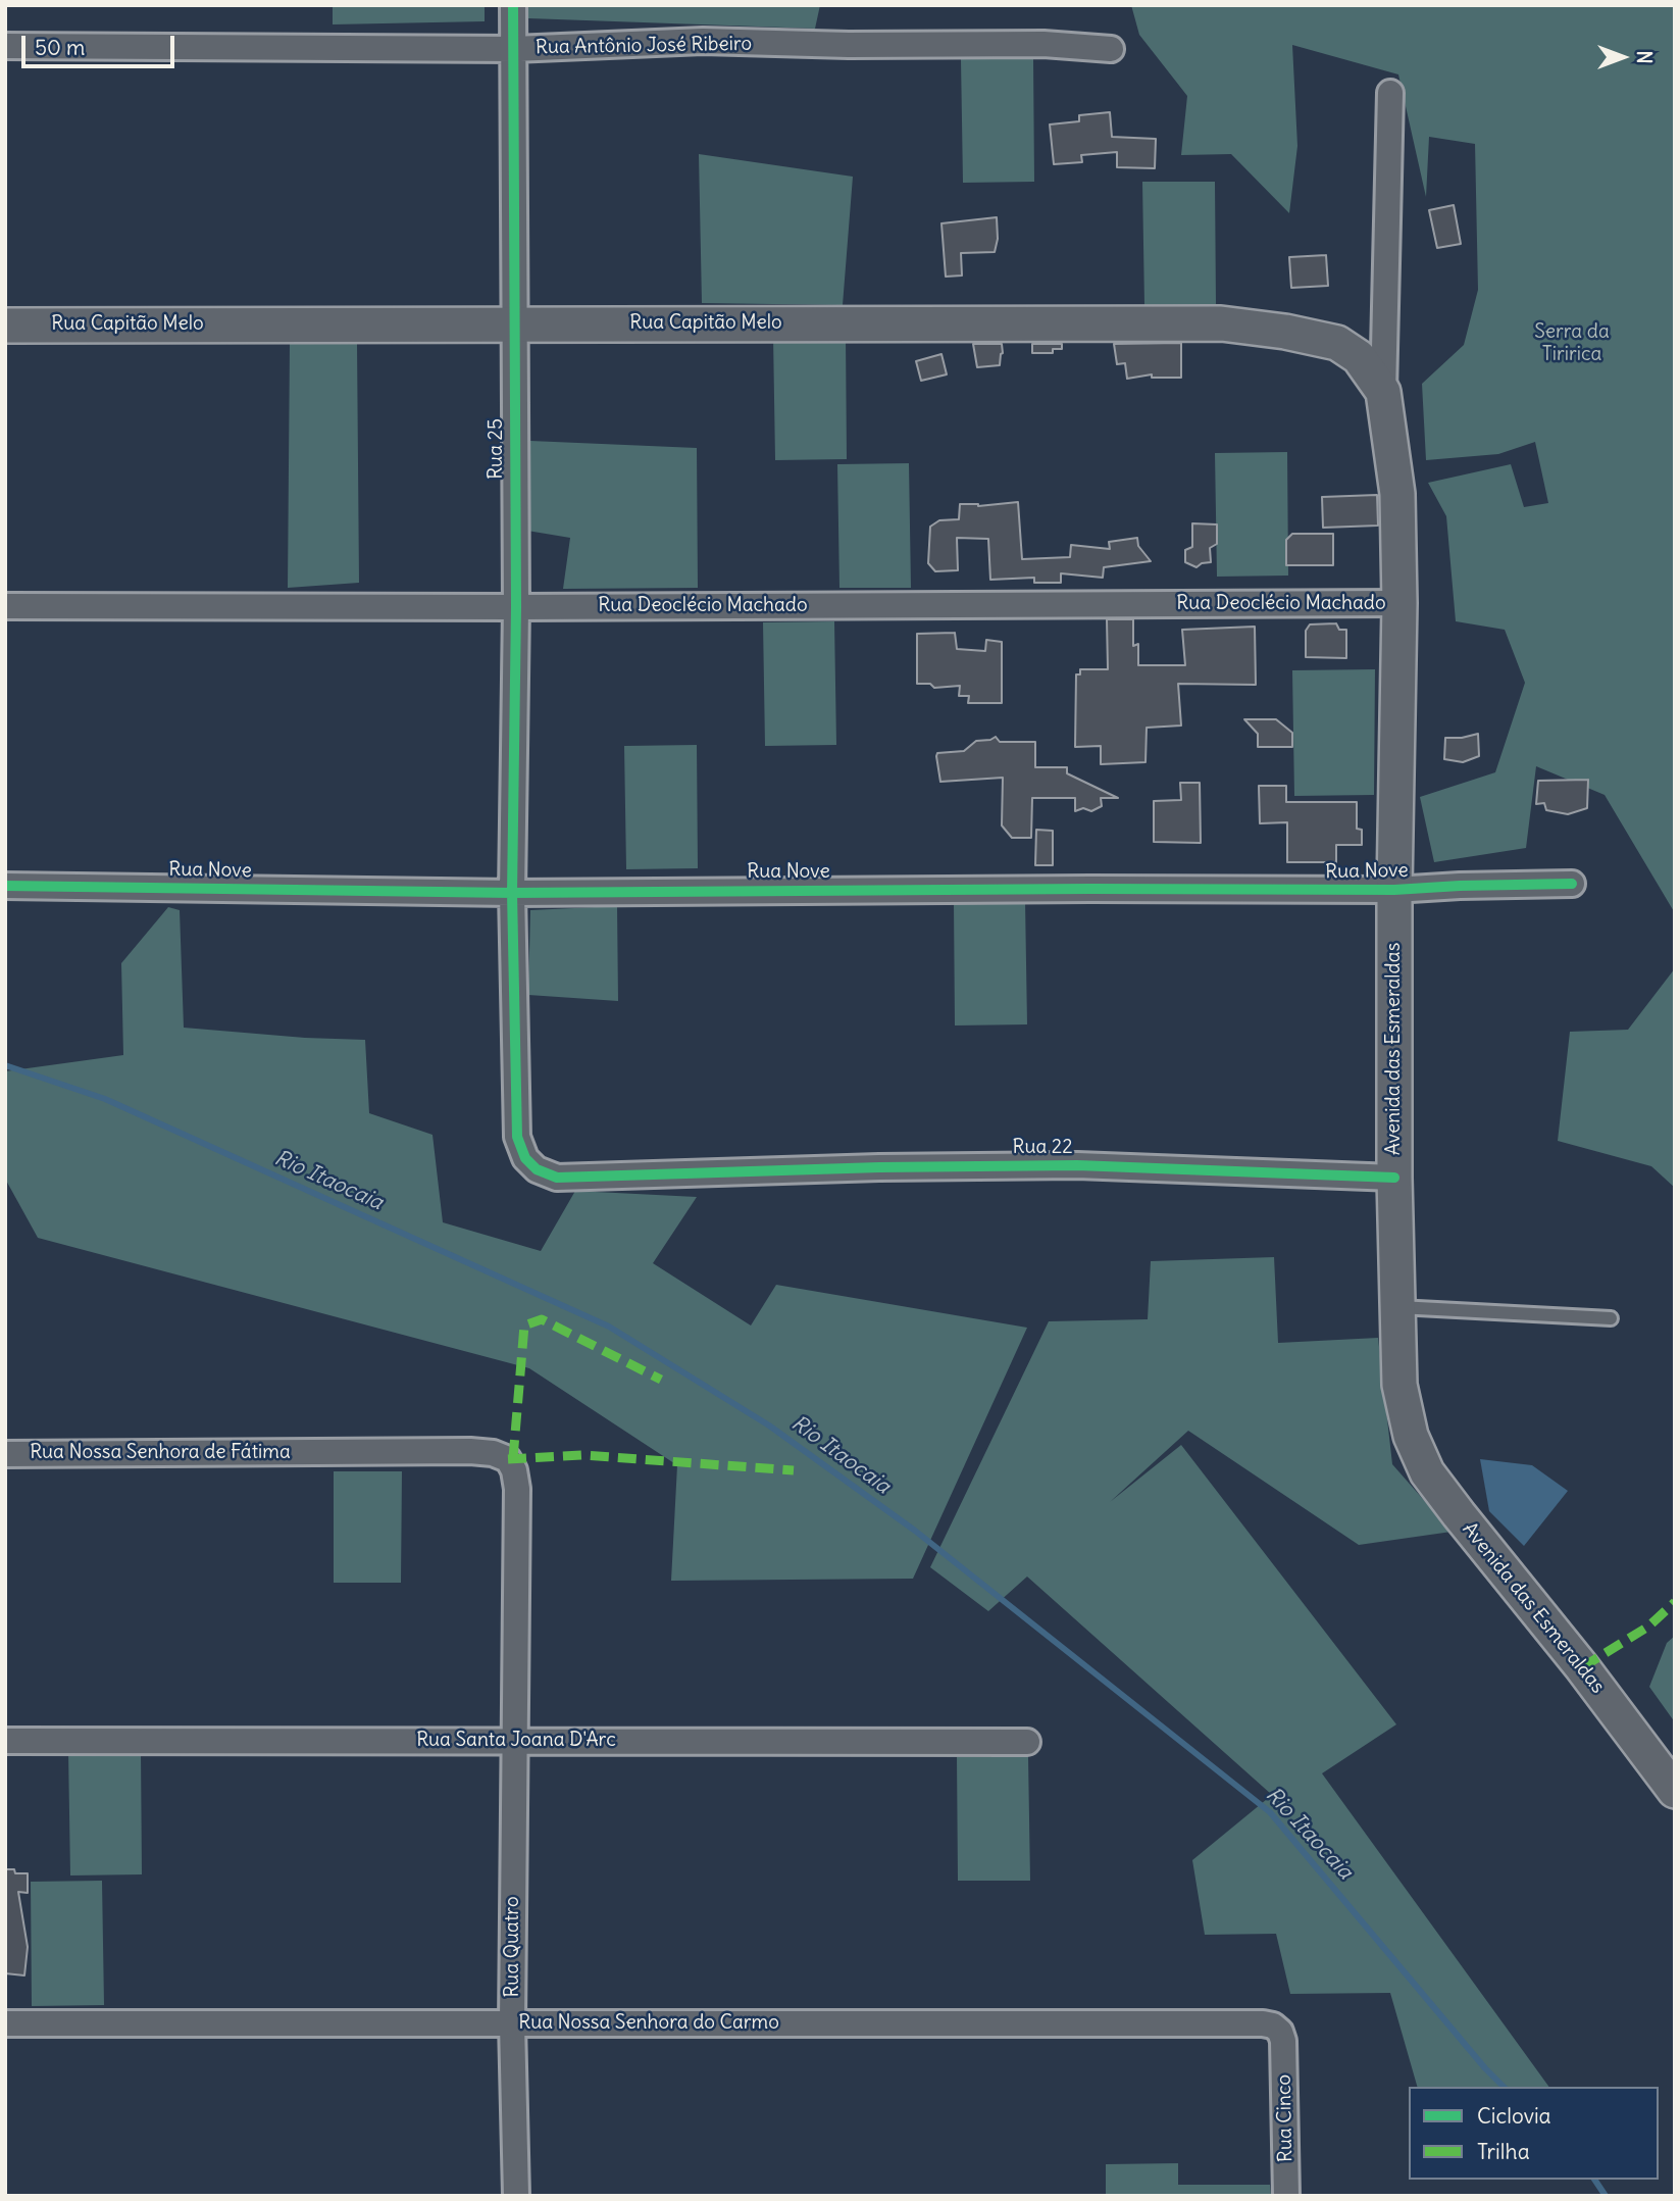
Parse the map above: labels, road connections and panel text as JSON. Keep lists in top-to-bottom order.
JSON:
{
  "streets": {
    "main road": ["Rua Capitão Melo", "Avenida das Esmeraldas"],
    "street": [
      "Rua Antônio José Ribeiro",
      "Rua 25",
      "Rua Deoclécio Machado",
      "Rua Nove",
      "Rua 22",
      "Rua Nossa Senhora de Fátima",
      "Rua Santa Joana D'Arc",
      "Rua Quatro",
      "Rua Nossa Senhora do Carmo",
      "Rua Cinco"
    ]
  },
  "crossings": [
    ["Rua Antônio José Ribeiro", "Rua 25"],
    ["Rua Capitão Melo", "Rua 25"],
    ["Rua Capitão Melo", "Avenida das Esmeraldas"],
    ["Rua 25", "Rua Deoclécio Machado"],
    ["Rua 25", "Rua Nove"],
    ["Rua 25", "Rua 22"],
    ["Rua Deoclécio Machado", "Avenida das Esmeraldas"],
    ["Rua Nove", "Avenida das Esmeraldas"],
    ["Rua Nove", "Rua 22"],
    ["Avenida das Esmeraldas", "Rua 22"],
    ["Rua Nossa Senhora de Fátima", "Rua Santa Joana D'Arc"],
    ["Rua Nossa Senhora de Fátima", "Rua Quatro"],
    ["Rua Santa Joana D'Arc", "Rua Quatro"],
    ["Rua Quatro", "Rua Nossa Senhora do Carmo"],
    ["Rua Nossa Senhora do Carmo", "Rua Cinco"]
  ],
  "water": ["Rio Itaocaia"],
  "parks": ["Serra da Tiririca"],
  "legend": ["Ciclovia", "Trilha"],
  "scale_bar": "50 m",
  "north": "right"
}
